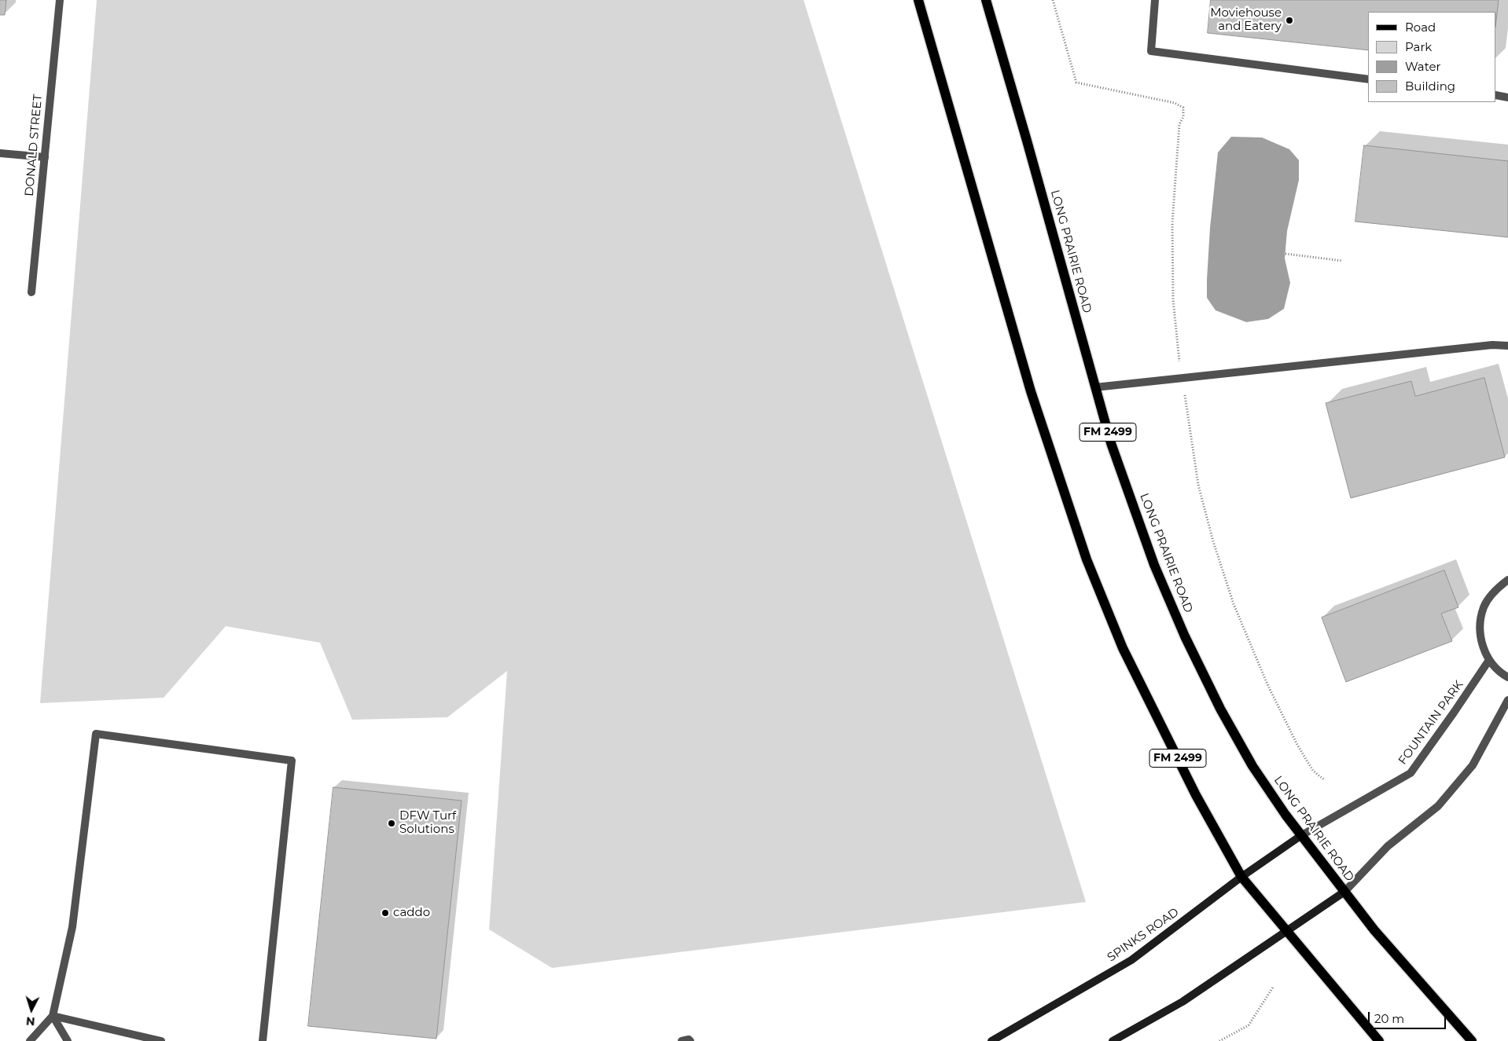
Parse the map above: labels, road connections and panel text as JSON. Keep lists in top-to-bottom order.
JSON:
{
  "streets": {
    "main road": ["LONG PRAIRIE ROAD", "FM 2499", "SPINKS ROAD"],
    "street": ["DONALD STREET", "FOUNTAIN PARK"]
  },
  "crossings": [
    ["LONG PRAIRIE ROAD", "FOUNTAIN PARK"],
    ["LONG PRAIRIE ROAD", "SPINKS ROAD"],
    ["FM 2499", "SPINKS ROAD"],
    ["FOUNTAIN PARK", "SPINKS ROAD"]
  ],
  "places": ["Moviehouse and Eatery", "DFW Turf Solutions", "caddo"],
  "legend": [
    "Road",
    "Park",
    "Water",
    "Building"
  ],
  "scale_bar": "20 m",
  "north": "bottom"
}
